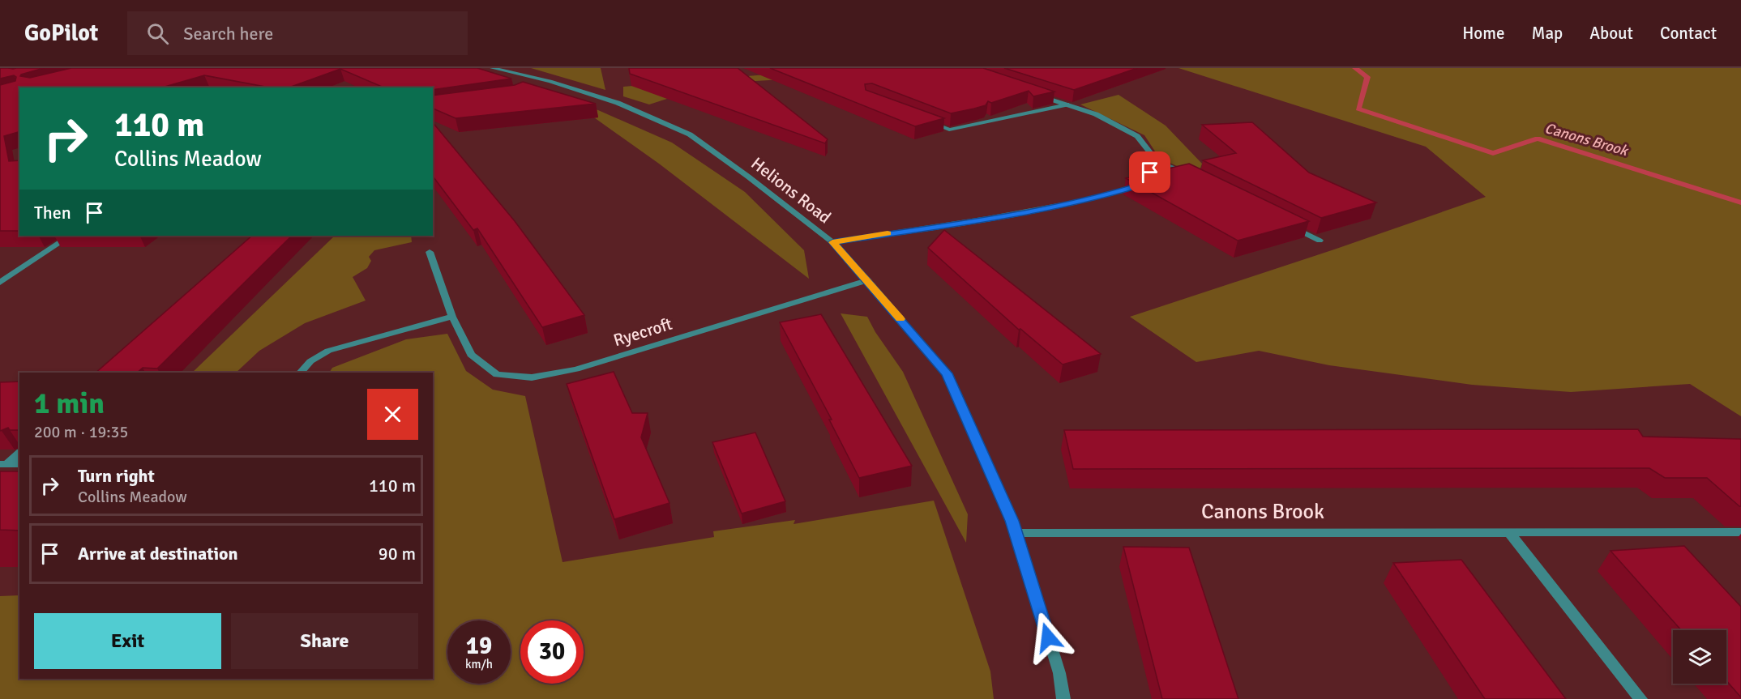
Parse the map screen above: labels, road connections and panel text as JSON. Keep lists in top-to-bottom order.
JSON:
{
  "streets": {
    "street": ["Helions Road", "Ryecroft", "Canons Brook"]
  },
  "crossings": [
    ["Helions Road", "Ryecroft"],
    ["Helions Road", "Canons Brook"]
  ],
  "water": ["Canons Brook"],
  "page": {
    "header": "GoPilot",
    "search": "Search here",
    "nav": [
      "Home",
      "Map",
      "About",
      "Contact"
    ],
    "turn": ["110 m", "Collins Meadow"],
    "then": "Then",
    "heading": ["1 min", "200 m · 19:35"],
    "list": [
      {
        "name": "Turn right",
        "note": "Collins Meadow",
        "value": "110 m"
      },
      {
        "name": "Arrive at destination",
        "value": "90 m"
      }
    ],
    "buttons": ["Exit", "Share"],
    "speed": "19 km/h",
    "limit": "30"
  }
}
